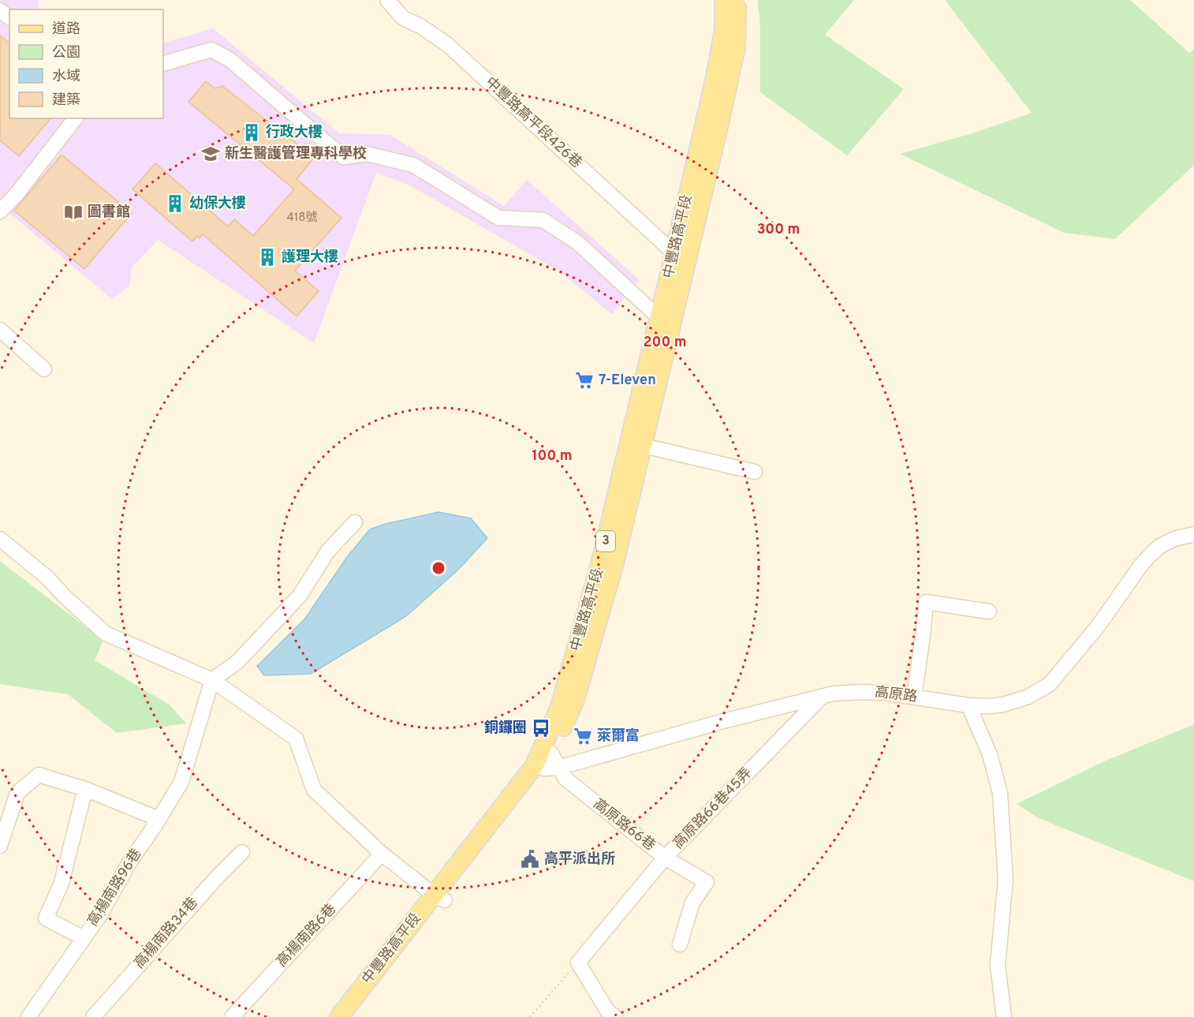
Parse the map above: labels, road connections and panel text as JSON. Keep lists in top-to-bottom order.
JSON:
{
  "streets": {
    "main road": ["中豐路高平段", "3"],
    "street": [
      "中豐路高平段426巷",
      "高原路",
      "高原路66巷45弄",
      "高原路66巷",
      "高楊南路96巷",
      "高楊南路34巷",
      "高楊南路6巷"
    ]
  },
  "crossings": [
    ["中豐路高平段426巷", "中豐路高平段"],
    ["中豐路高平段", "高原路"],
    ["中豐路高平段", "高原路66巷"],
    ["高原路", "高原路66巷45弄"],
    ["高原路", "高原路66巷"],
    ["高原路66巷45弄", "高原路66巷"]
  ],
  "places": {
    "building": ["行政大樓", "幼保大樓", "護理大樓"],
    "school or university": ["新生醫護管理專科學校"],
    "library": ["圖書館"],
    "supermarket": ["7-Eleven", "萊爾富"],
    "bus stop": ["銅鑼圈"],
    "public building": ["高平派出所"]
  },
  "house_numbers": ["418號"],
  "legend": [
    "道路",
    "公園",
    "水域",
    "建築"
  ],
  "rings": ["300 m", "200 m", "100 m"]
}
